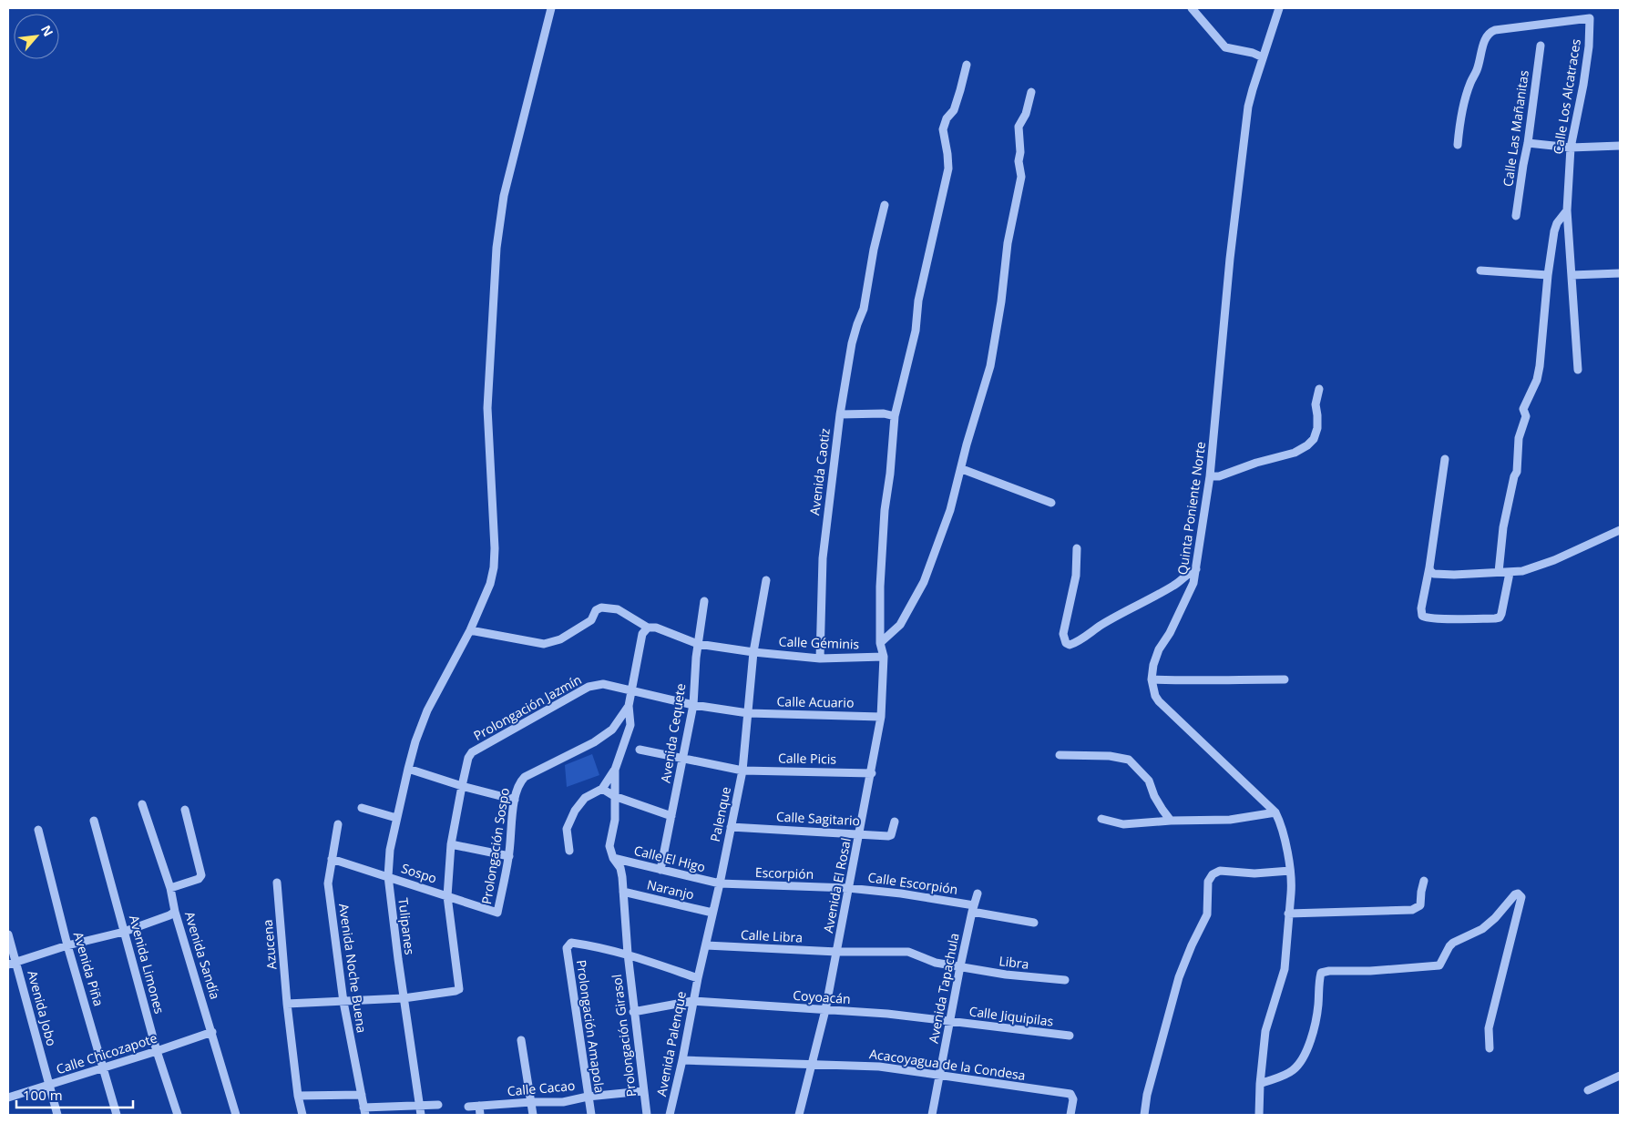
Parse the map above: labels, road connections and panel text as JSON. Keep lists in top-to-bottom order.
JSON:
{
  "streets": {
    "street": [
      "Calle Los Alcatraces",
      "Calle Las Mañanitas",
      "Avenida Caotiz",
      "Quinta Poniente Norte",
      "Calle Géminis",
      "Calle Acuario",
      "Prolongación Jazmín",
      "Avenida Cequete",
      "Calle Picis",
      "Palenque",
      "Calle Sagitario",
      "Prolongación Sospo",
      "Calle El Higo",
      "Sospo",
      "Escorpión",
      "Calle Escorpión",
      "Avenida El Rosal",
      "Naranjo",
      "Tulipanes",
      "Calle Libra",
      "Azucena",
      "Avenida Sandía",
      "Libra",
      "Avenida Limones",
      "Avenida Noche Buena",
      "Avenida Piña",
      "Avenida Tapachula",
      "Coyoacán",
      "Avenida Jobo",
      "Calle Jiquipilas",
      "Prolongación Amapola",
      "Prolongación Girasol",
      "Avenida Palenque",
      "Calle Chicozapote",
      "Acacoyagua de la Condesa",
      "Calle Cacao"
    ]
  },
  "crossings": [
    ["Avenida Caotiz", "Calle Géminis"],
    ["Calle Géminis", "Avenida Cequete"],
    ["Calle Géminis", "Palenque"],
    ["Calle Géminis", "Avenida El Rosal"],
    ["Calle Géminis", "Tulipanes"],
    ["Calle Acuario", "Prolongación Jazmín"],
    ["Calle Acuario", "Avenida Cequete"],
    ["Calle Acuario", "Palenque"],
    ["Calle Acuario", "Avenida El Rosal"],
    ["Prolongación Jazmín", "Avenida Cequete"],
    ["Prolongación Jazmín", "Sospo"],
    ["Prolongación Jazmín", "Tulipanes"],
    ["Avenida Cequete", "Calle Picis"],
    ["Avenida Cequete", "Calle El Higo"],
    ["Calle Picis", "Palenque"],
    ["Calle Picis", "Avenida El Rosal"],
    ["Palenque", "Calle Sagitario"],
    ["Palenque", "Calle El Higo"],
    ["Palenque", "Escorpión"],
    ["Palenque", "Naranjo"],
    ["Palenque", "Calle Libra"],
    ["Palenque", "Avenida Palenque"],
    ["Calle Sagitario", "Avenida El Rosal"],
    ["Prolongación Sospo", "Sospo"],
    ["Calle El Higo", "Escorpión"],
    ["Calle El Higo", "Prolongación Girasol"],
    ["Sospo", "Tulipanes"],
    ["Sospo", "Avenida Noche Buena"],
    ["Escorpión", "Calle Escorpión"],
    ["Escorpión", "Avenida El Rosal"],
    ["Calle Escorpión", "Avenida El Rosal"],
    ["Calle Escorpión", "Avenida Tapachula"],
    ["Avenida El Rosal", "Calle Libra"],
    ["Avenida El Rosal", "Libra"],
    ["Avenida El Rosal", "Coyoacán"],
    ["Avenida El Rosal", "Acacoyagua de la Condesa"],
    ["Naranjo", "Prolongación Girasol"],
    ["Calle Libra", "Libra"],
    ["Avenida Sandía", "Calle Chicozapote"],
    ["Libra", "Avenida Tapachula"],
    ["Avenida Limones", "Calle Chicozapote"],
    ["Avenida Piña", "Calle Chicozapote"],
    ["Avenida Tapachula", "Coyoacán"],
    ["Avenida Tapachula", "Calle Jiquipilas"],
    ["Avenida Tapachula", "Acacoyagua de la Condesa"],
    ["Coyoacán", "Calle Jiquipilas"],
    ["Coyoacán", "Prolongación Girasol"],
    ["Coyoacán", "Avenida Palenque"],
    ["Avenida Jobo", "Calle Chicozapote"],
    ["Prolongación Amapola", "Prolongación Girasol"],
    ["Prolongación Amapola", "Calle Cacao"],
    ["Prolongación Girasol", "Calle Cacao"],
    ["Avenida Palenque", "Acacoyagua de la Condesa"]
  ],
  "scale_bar": "100 m",
  "north": "top right"
}
